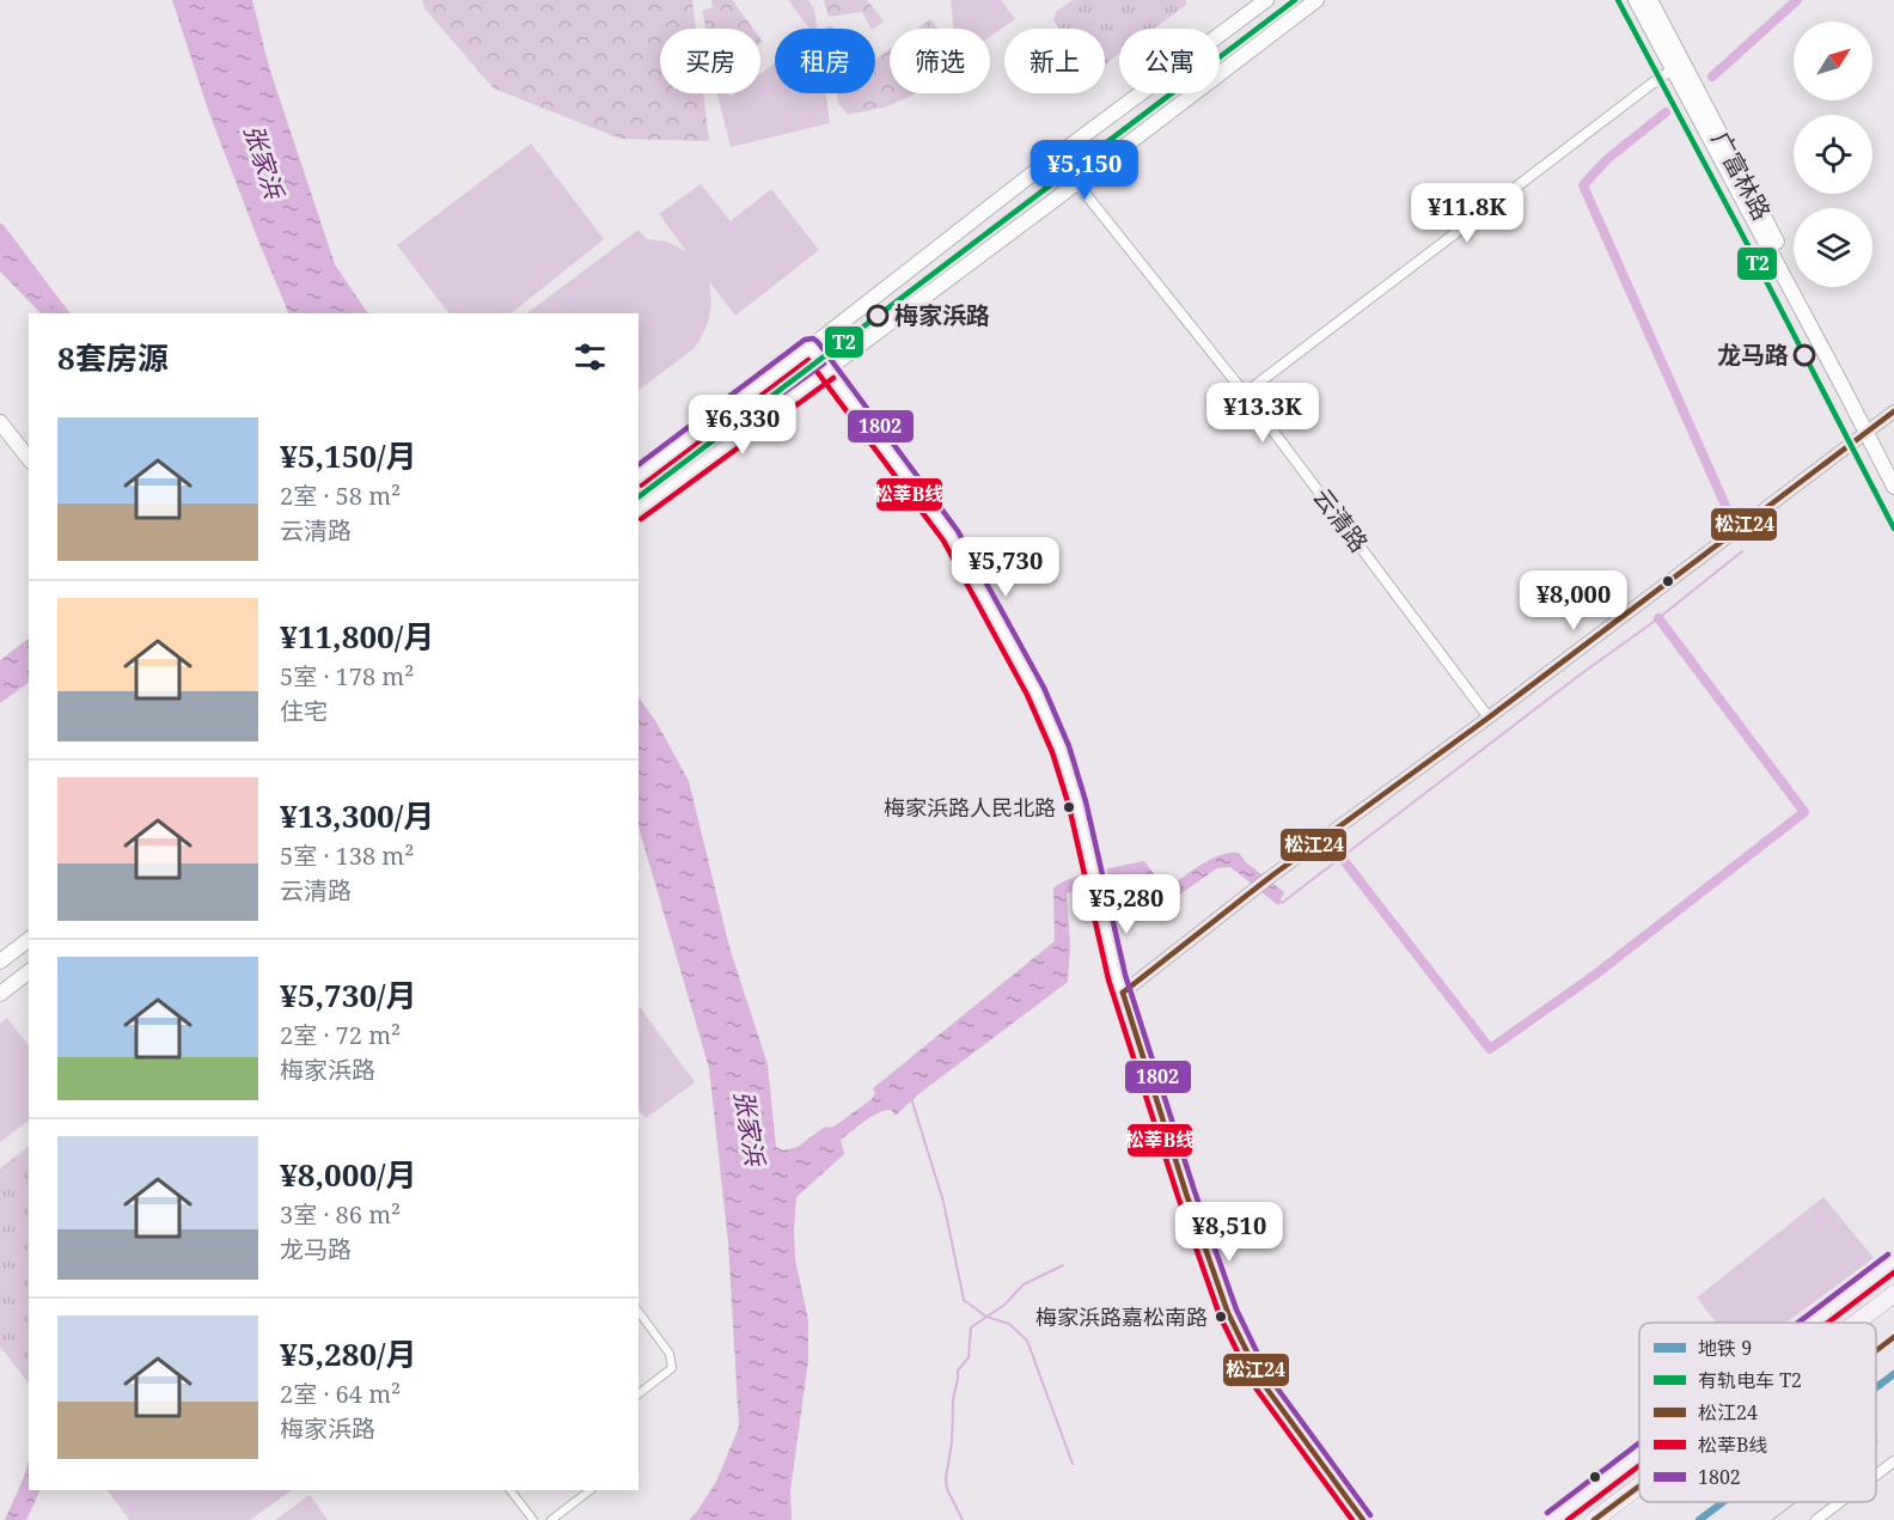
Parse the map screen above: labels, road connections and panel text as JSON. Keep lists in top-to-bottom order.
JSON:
{
  "streets": {
    "main road": ["广富林路"],
    "street": ["云清路"]
  },
  "water": ["张家浜"],
  "places": [
    "梅家浜路",
    "龙马路",
    "梅家浜路人民北路",
    "梅家浜路嘉松南路"
  ],
  "lines": [
    "tram line T2",
    "transit line 1802",
    "transit line 松莘B线",
    "transit line 松江24",
    "metro line 9"
  ],
  "legend": [
    "地铁 9",
    "有轨电车 T2",
    "松江24",
    "松莘B线",
    "1802"
  ],
  "north": "top right",
  "page": {
    "chip": [
      "买房",
      "租房",
      "筛选",
      "新上",
      "公寓"
    ],
    "price": [
      "¥5,150",
      "¥11.8K",
      "¥13.3K",
      "¥6,330",
      "¥5,730",
      "¥8,000",
      "¥5,280",
      "¥8,510"
    ],
    "heading": "8套房源",
    "list": [
      {
        "name": "¥5,150/月",
        "note": "2室 · 58 m² · 云清路"
      },
      {
        "name": "¥11,800/月",
        "note": "5室 · 178 m² · 住宅"
      },
      {
        "name": "¥13,300/月",
        "note": "5室 · 138 m² · 云清路"
      },
      {
        "name": "¥5,730/月",
        "note": "2室 · 72 m² · 梅家浜路"
      },
      {
        "name": "¥8,000/月",
        "note": "3室 · 86 m² · 龙马路"
      },
      {
        "name": "¥5,280/月",
        "note": "2室 · 64 m² · 梅家浜路"
      }
    ]
  }
}
